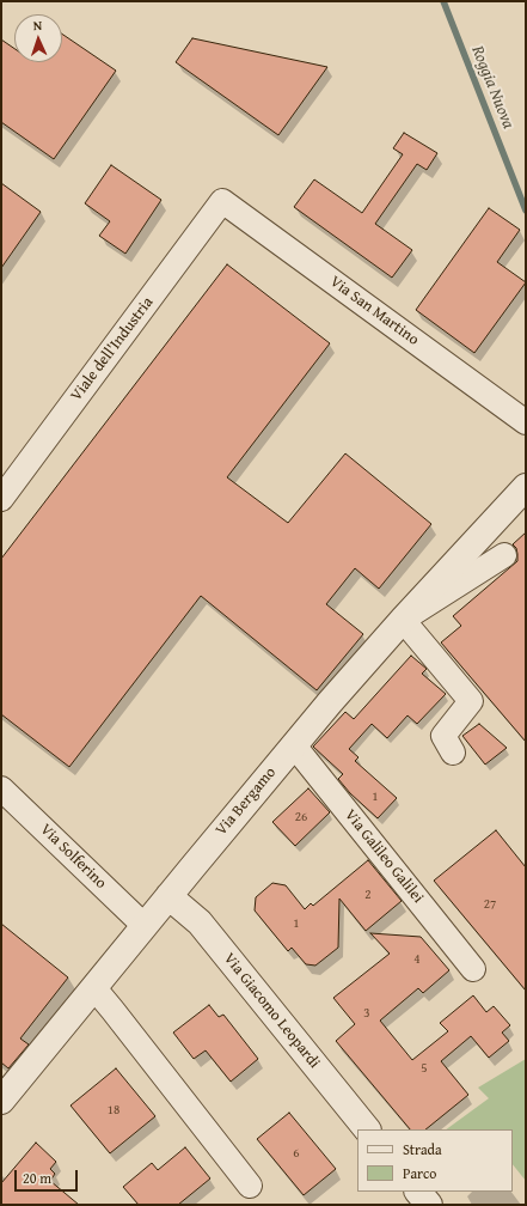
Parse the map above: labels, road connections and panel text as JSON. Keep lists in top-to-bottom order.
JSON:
{
  "streets": {
    "street": [
      "Via San Martino",
      "Viale dell'Industria",
      "Via Bergamo",
      "Via Solferino",
      "Via Galileo Galilei",
      "Via Giacomo Leopardi"
    ]
  },
  "crossings": [
    ["Via San Martino", "Viale dell'Industria"],
    ["Via Bergamo", "Via Solferino"],
    ["Via Bergamo", "Via Galileo Galilei"],
    ["Via Bergamo", "Via Giacomo Leopardi"]
  ],
  "water": ["Roggia Nuova"],
  "house_numbers": [
    "1",
    "26",
    "2",
    "27",
    "1",
    "4",
    "3",
    "5",
    "18",
    "6"
  ],
  "legend": ["Strada", "Parco"],
  "scale_bar": "20 m",
  "north": "top"
}
